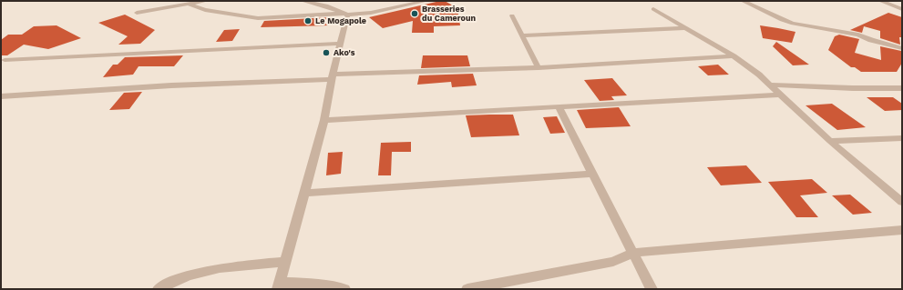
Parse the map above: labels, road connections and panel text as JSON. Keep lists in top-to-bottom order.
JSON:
{
  "places": ["Brasseries du Cameroun", "Le Mogapole", "Ako's"]
}
